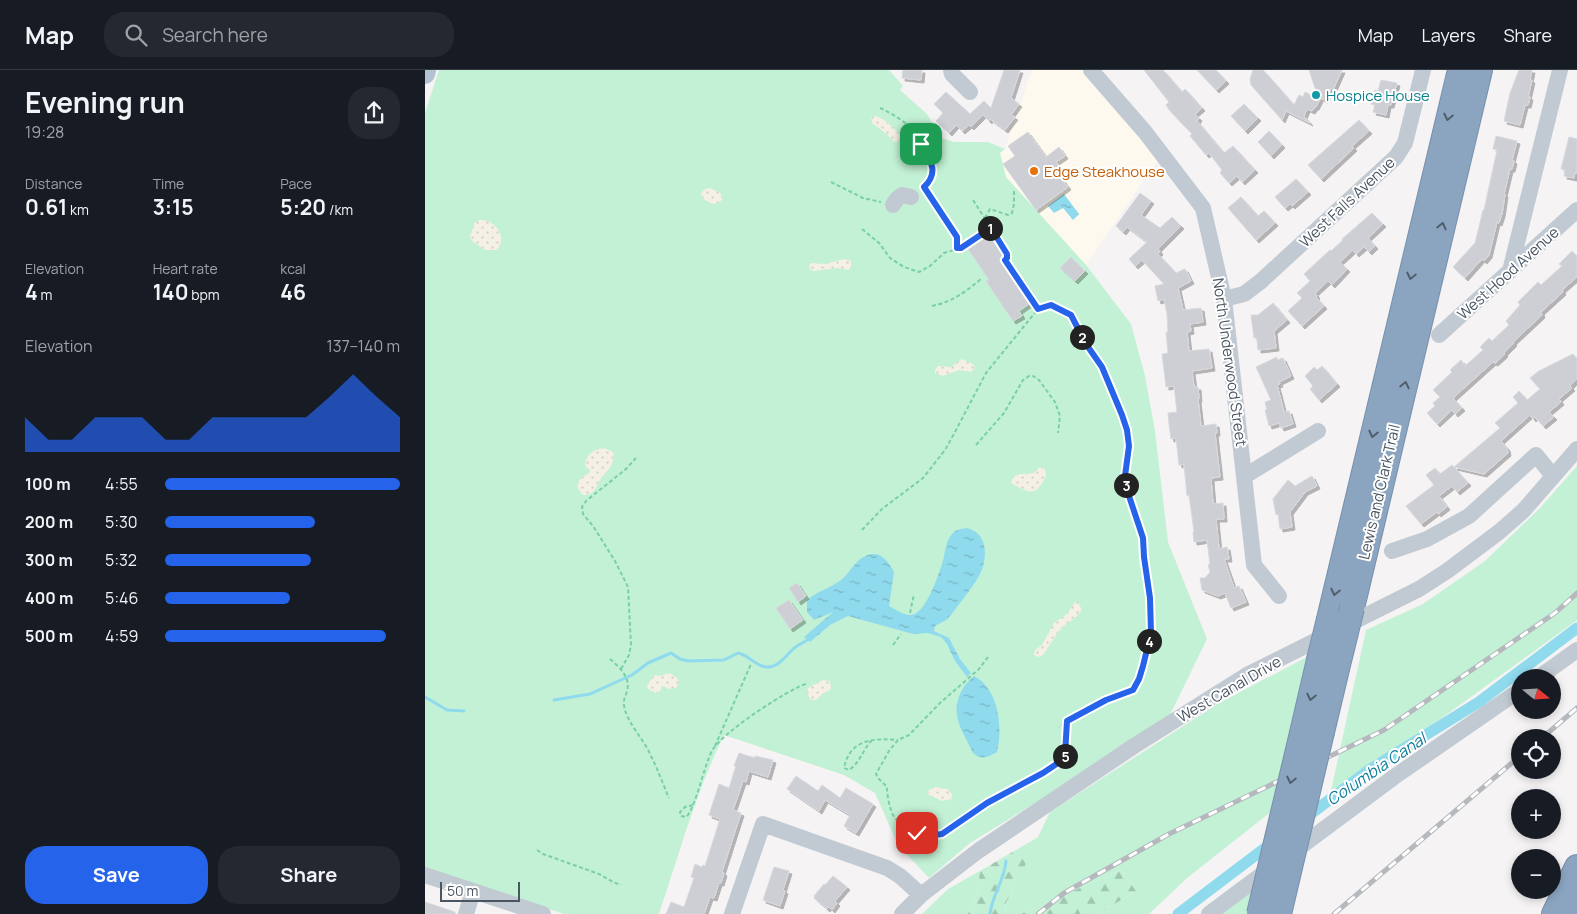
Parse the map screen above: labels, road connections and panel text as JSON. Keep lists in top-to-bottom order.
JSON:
{
  "streets": {
    "highway": ["Lewis and Clark Trail"],
    "street": [
      "West Falls Avenue",
      "West Hood Avenue",
      "North Underwood Street",
      "West Canal Drive"
    ]
  },
  "crossings": [
    ["West Falls Avenue", "North Underwood Street"]
  ],
  "water": ["Columbia Canal"],
  "places": ["Hospice House", "Edge Steakhouse"],
  "scale_bar": "50 m",
  "north": "right",
  "page": {
    "header": "Map",
    "search": "Search here",
    "nav": ["Map", "Layers", "Share"],
    "heading": ["Evening run", "19:28"],
    "stats": [
      ["Distance", "0.61 km"],
      ["Time", "3:15"],
      ["Pace", "5:20 /km"],
      ["Elevation", "4 m"],
      ["Heart rate", "140 bpm"],
      ["kcal", "46"]
    ],
    "pins": [
      "1",
      "2",
      "3",
      "4",
      "5"
    ],
    "chart": ["Elevation", "137–140 m"],
    "list": [
      {
        "name": "100 m",
        "note": "4:55"
      },
      {
        "name": "200 m",
        "note": "5:30"
      },
      {
        "name": "300 m",
        "note": "5:32"
      },
      {
        "name": "400 m",
        "note": "5:46"
      },
      {
        "name": "500 m",
        "note": "4:59"
      }
    ],
    "map_buttons": ["+", "−"],
    "buttons": ["Save", "Share"],
    "scale": "50 m"
  }
}
